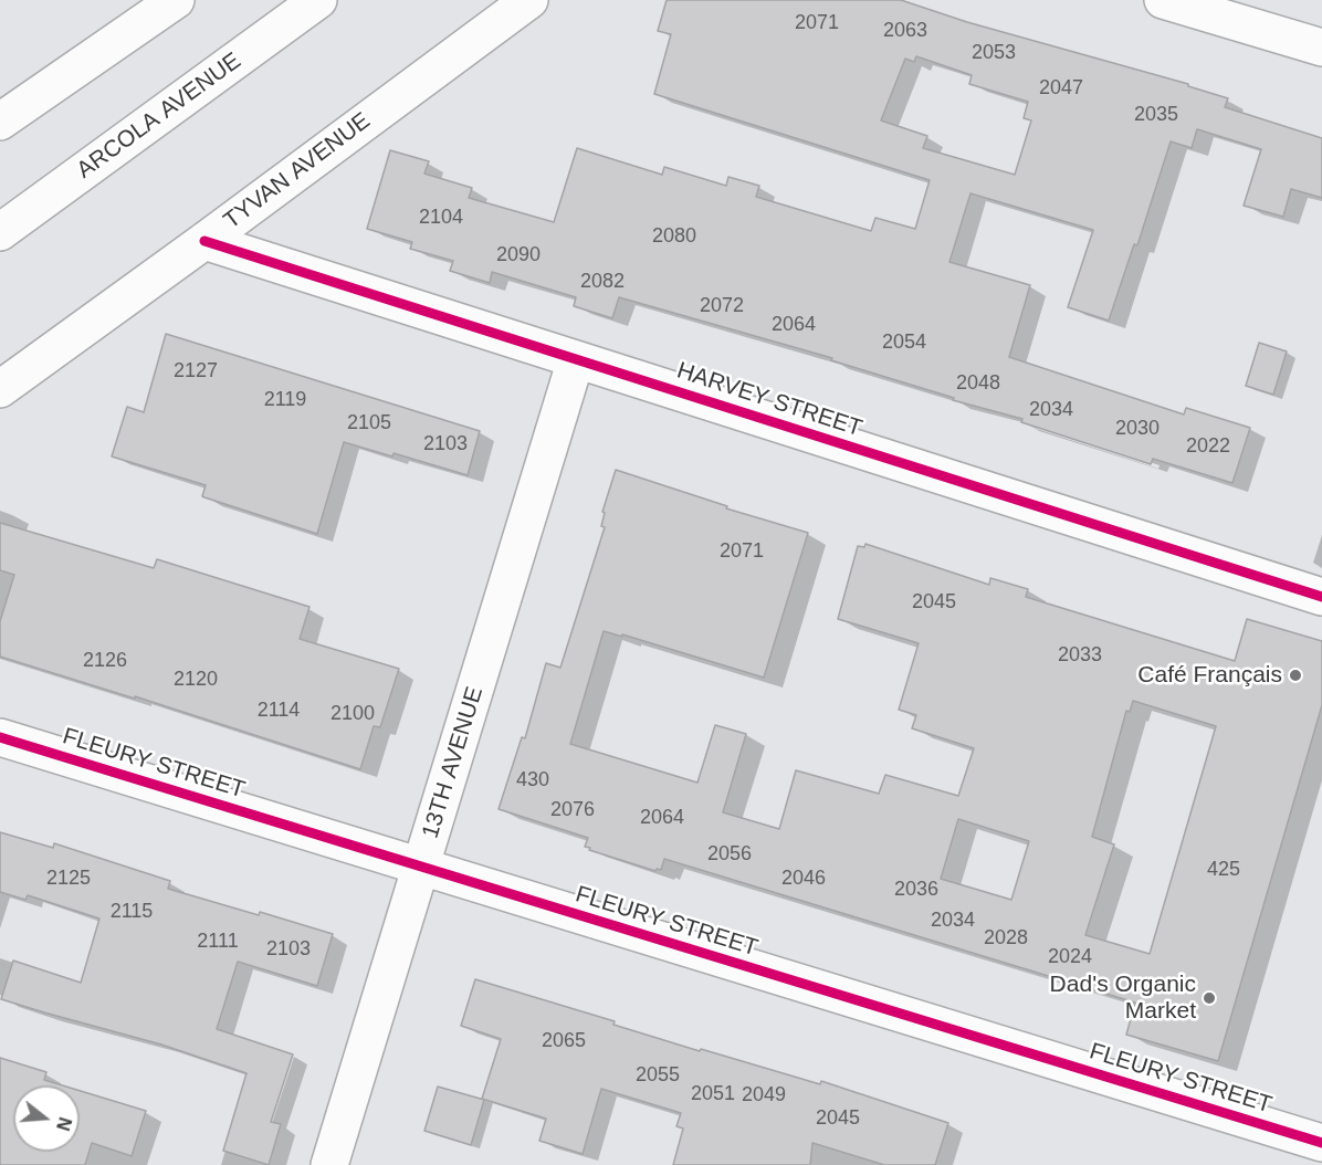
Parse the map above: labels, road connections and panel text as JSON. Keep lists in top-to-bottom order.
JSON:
{
  "streets": {
    "street": [
      "ARCOLA AVENUE",
      "TYVAN AVENUE",
      "HARVEY STREET",
      "13TH AVENUE",
      "FLEURY STREET"
    ]
  },
  "crossings": [
    ["TYVAN AVENUE", "HARVEY STREET"],
    ["HARVEY STREET", "13TH AVENUE"],
    ["13TH AVENUE", "FLEURY STREET"]
  ],
  "places": ["Café Français", "Dad's Organic Market"],
  "house_numbers": [
    "2071",
    "2063",
    "2053",
    "2047",
    "2035",
    "2104",
    "2080",
    "2090",
    "2082",
    "2072",
    "2064",
    "2054",
    "2127",
    "2048",
    "2119",
    "2034",
    "2105",
    "2030",
    "2103",
    "2022",
    "2071",
    "2045",
    "2033",
    "2126",
    "2120",
    "2114",
    "2100",
    "430",
    "2076",
    "2064",
    "2056",
    "425",
    "2125",
    "2046",
    "2036",
    "2115",
    "2034",
    "2028",
    "2111",
    "2103",
    "2024",
    "2065",
    "2055",
    "2051",
    "2049",
    "2045"
  ],
  "north": "right"
}
